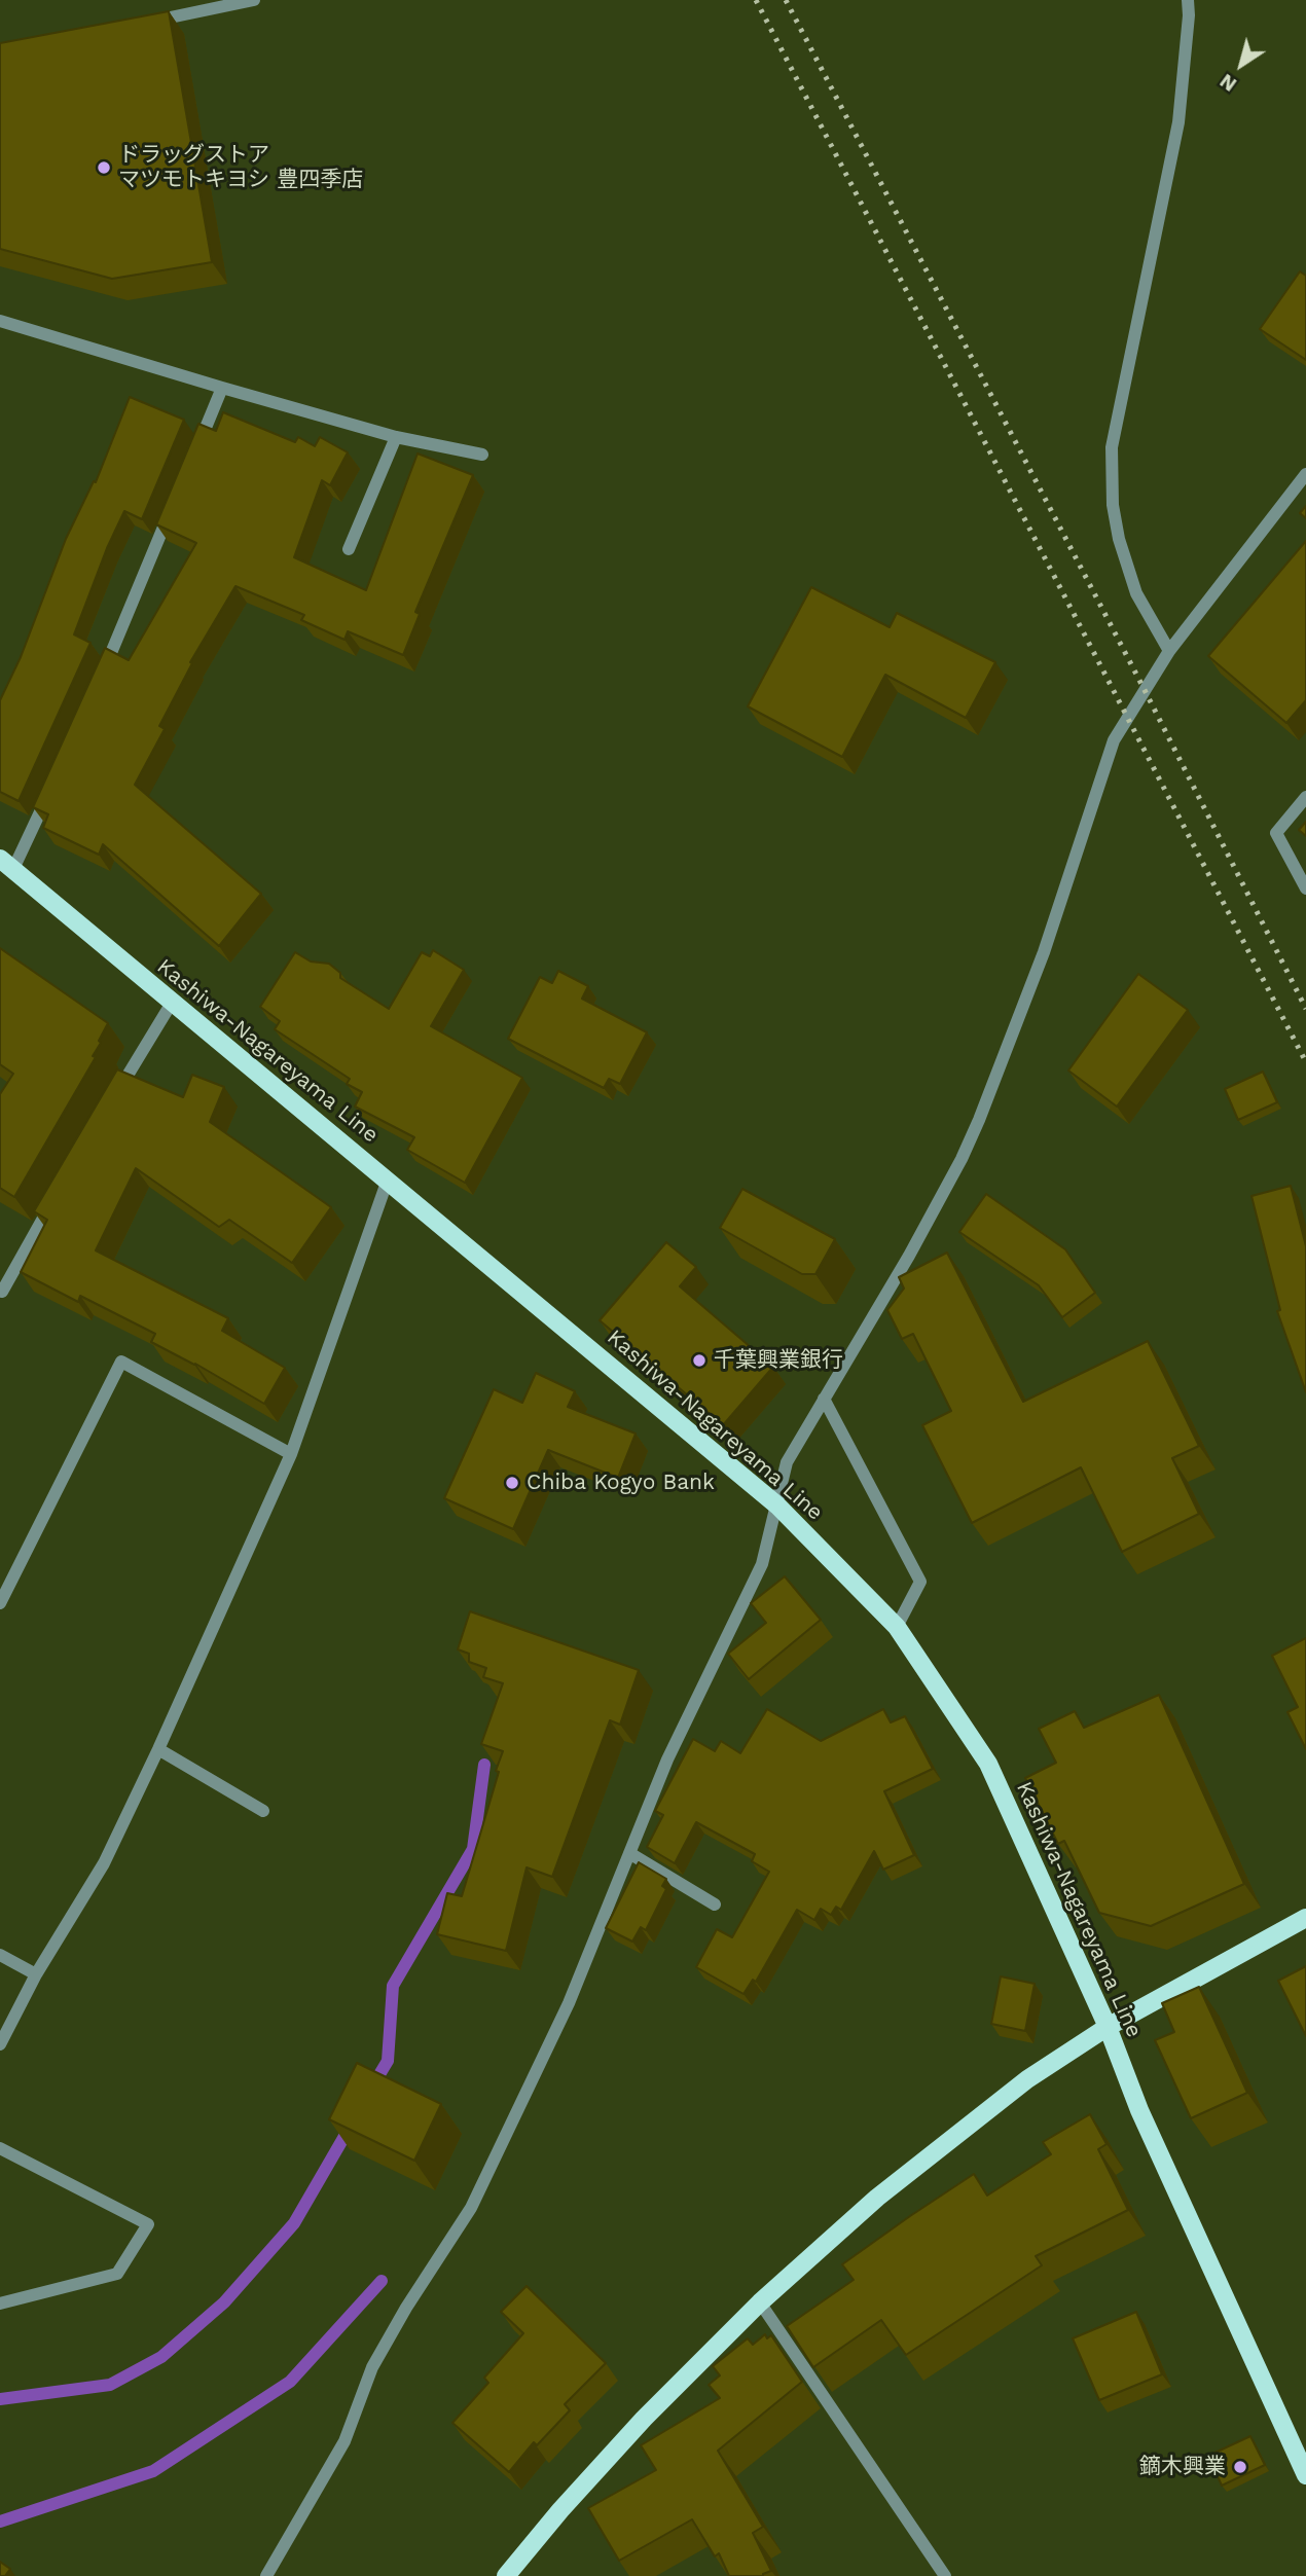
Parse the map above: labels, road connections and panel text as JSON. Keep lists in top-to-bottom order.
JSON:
{
  "streets": {
    "main road": ["Kashiwa-Nagareyama Line"]
  },
  "places": [
    "ドラッグストア マツモトキヨシ 豊四季店",
    "千葉興業銀行",
    "Chiba Kogyo Bank",
    "鏑木興業"
  ],
  "north": "bottom left"
}
